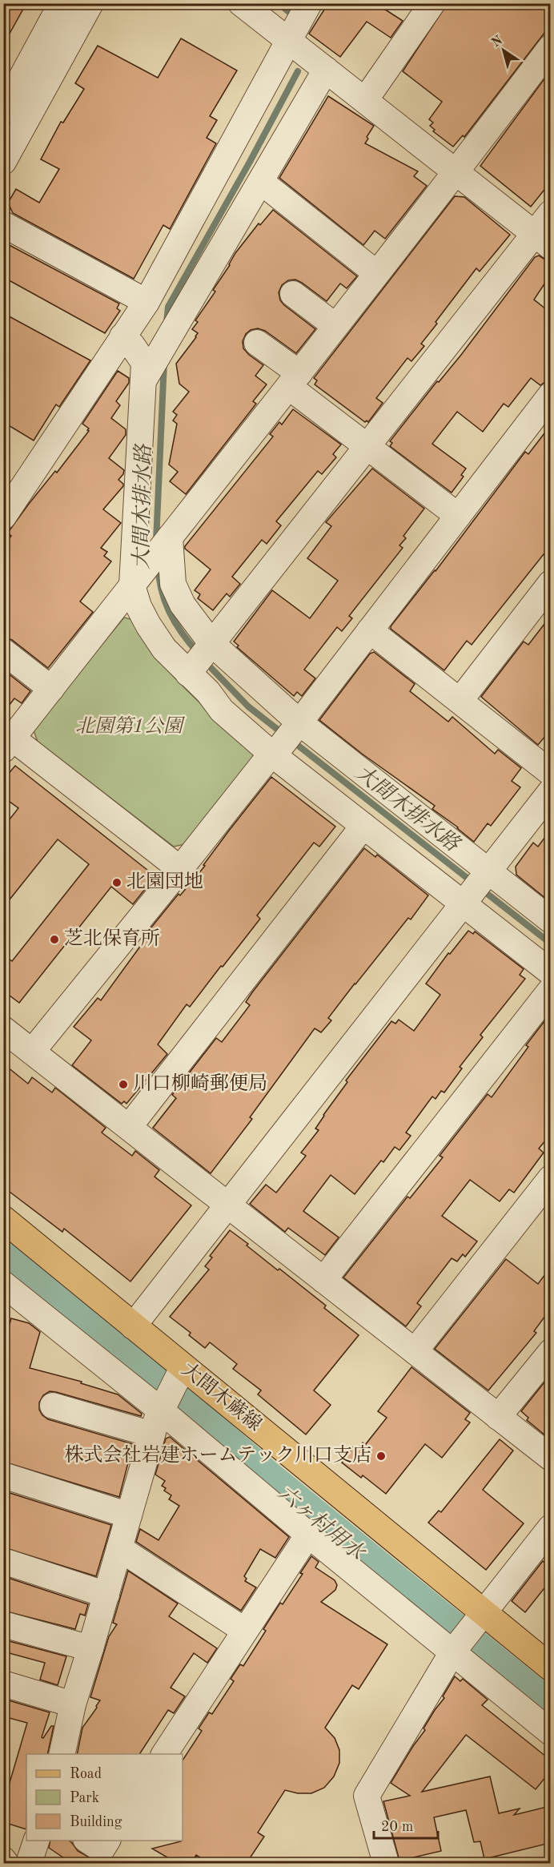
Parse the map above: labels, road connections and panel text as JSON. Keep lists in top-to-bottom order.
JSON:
{
  "streets": {
    "main road": ["大間木蕨線"]
  },
  "water": ["大間木排水路", "六ヶ村用水"],
  "parks": ["北園第1公園"],
  "places": [
    "北園団地",
    "芝北保育所",
    "川口柳崎郵便局",
    "株式会社岩建ホームテック川口支店"
  ],
  "legend": ["Road", "Park", "Building"],
  "scale_bar": "20 m",
  "north": "top left"
}
